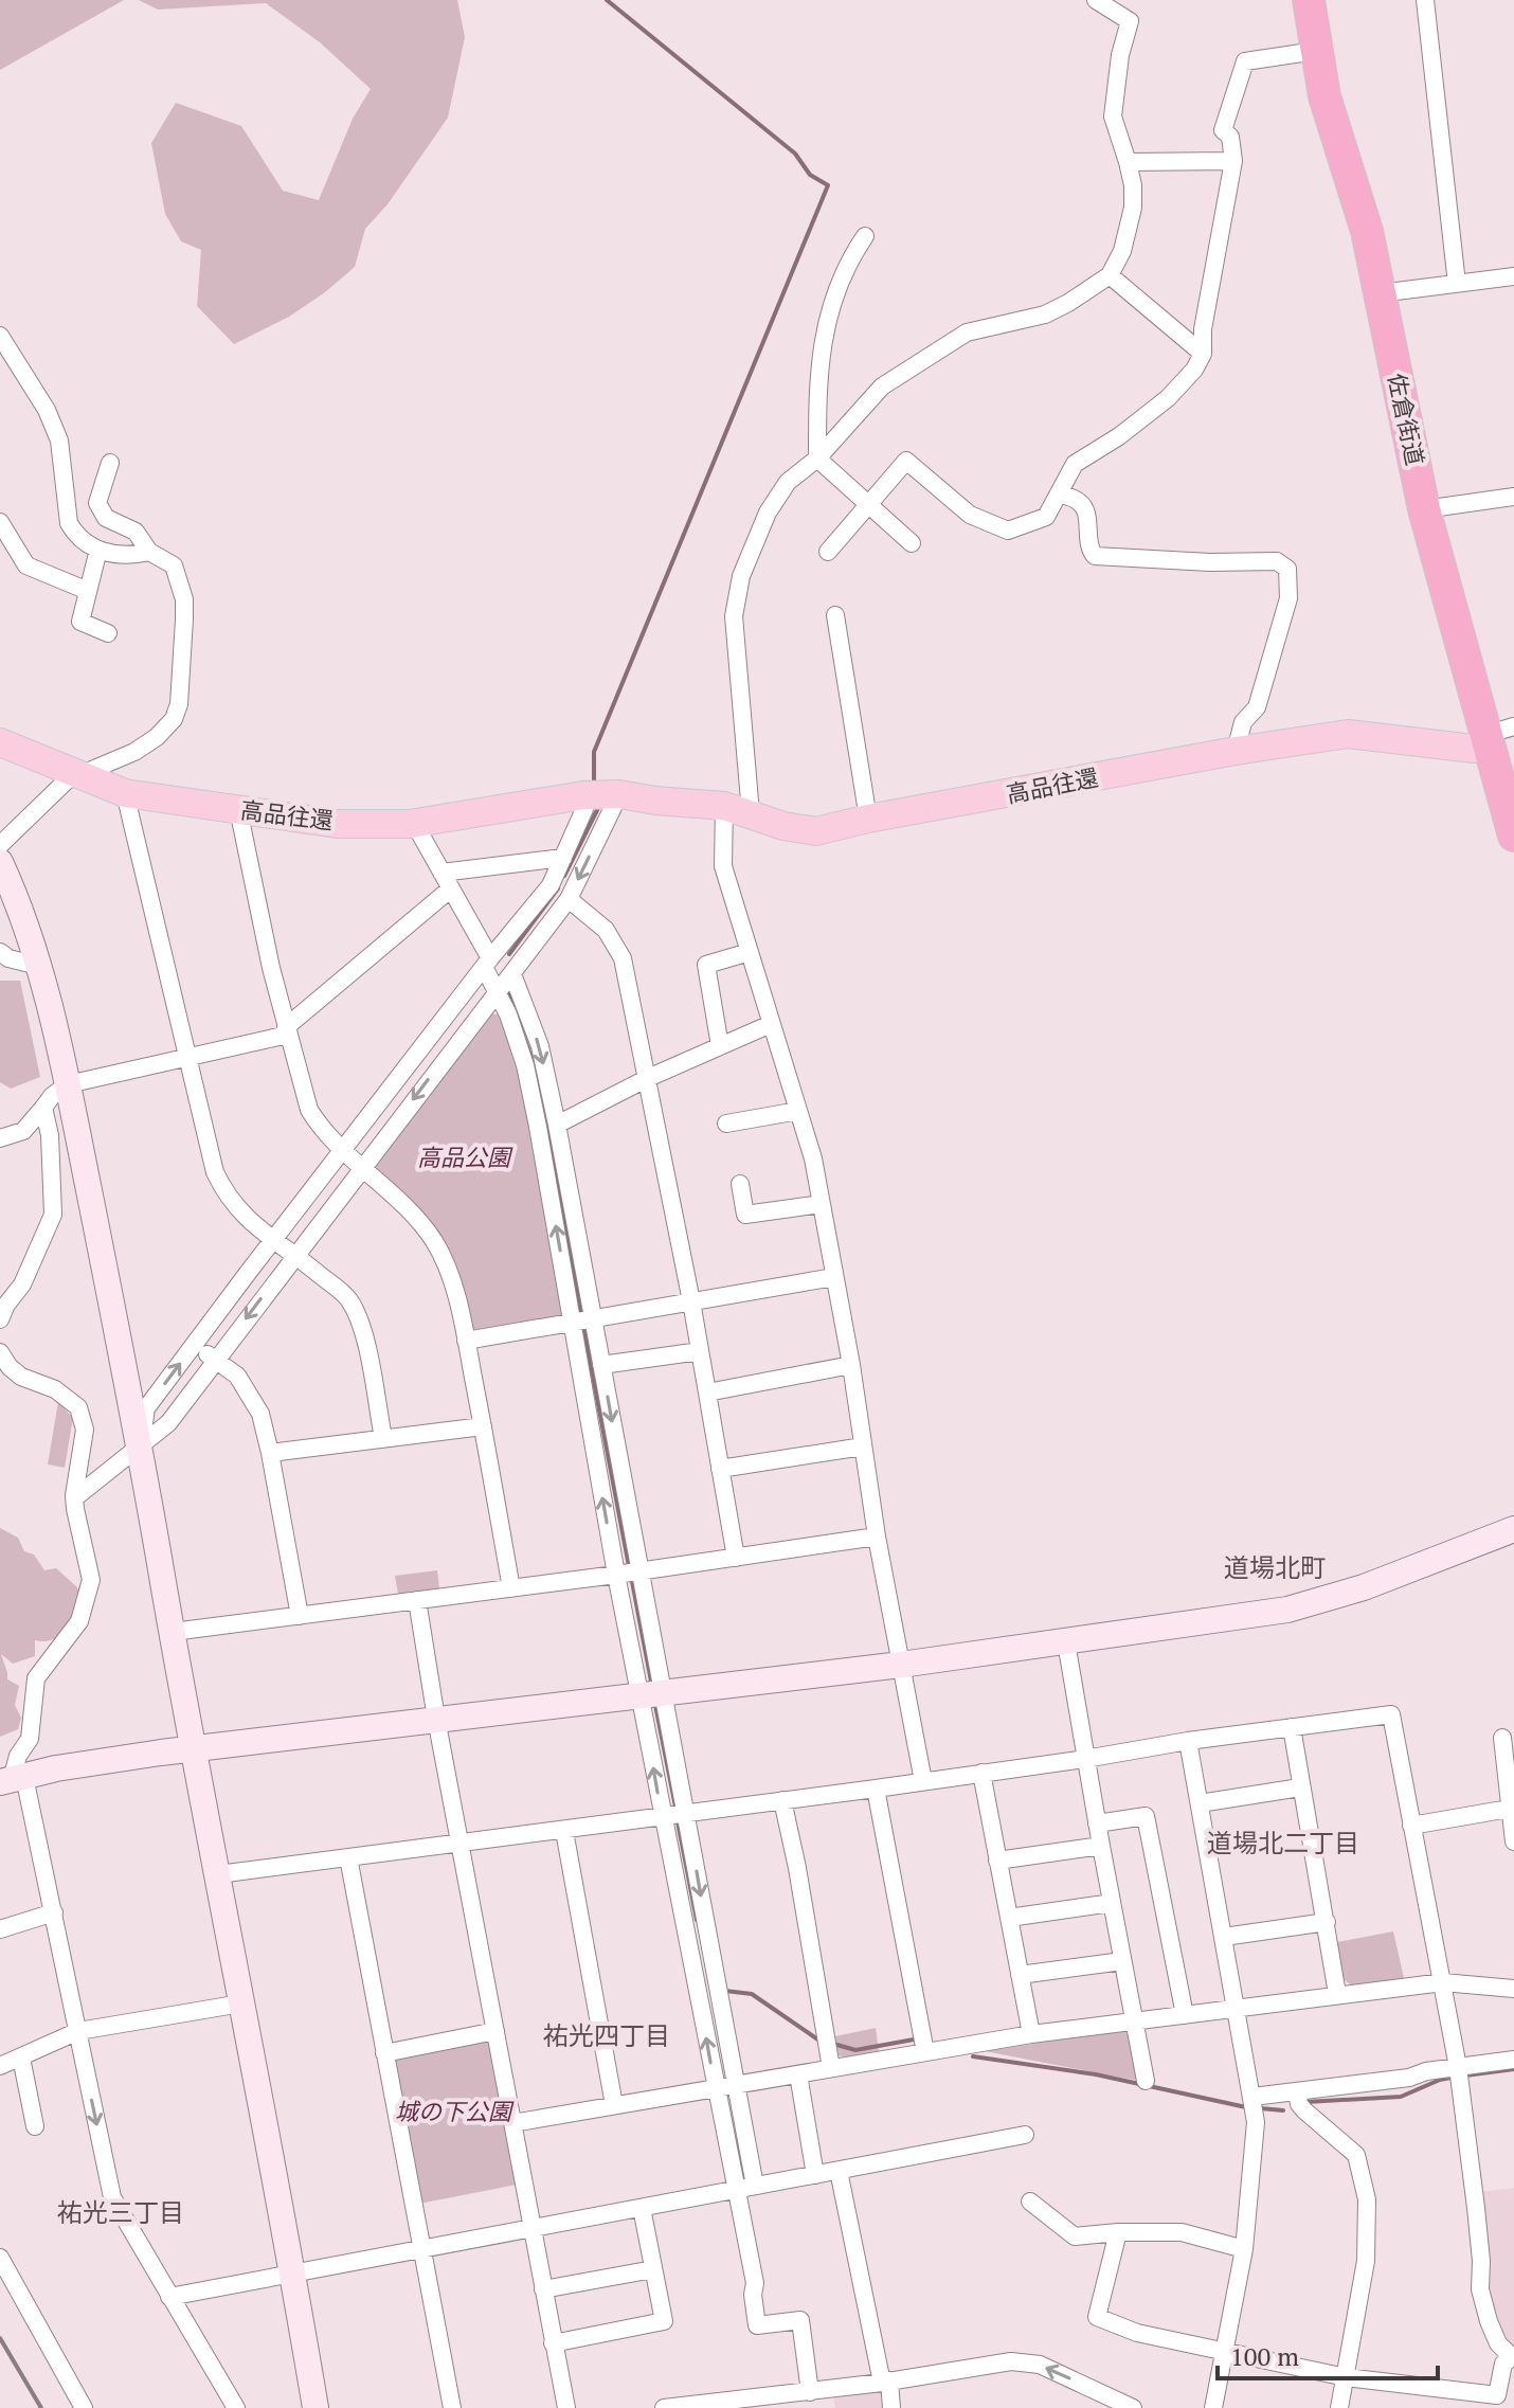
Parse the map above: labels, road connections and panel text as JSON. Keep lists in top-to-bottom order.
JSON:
{
  "streets": {
    "highway": ["佐倉街道"],
    "main road": ["高品往還"]
  },
  "crossings": [
    ["佐倉街道", "高品往還"]
  ],
  "districts": [
    "道場北町",
    "道場北二丁目",
    "祐光四丁目",
    "祐光三丁目"
  ],
  "parks": ["高品公園", "城の下公園"],
  "scale_bar": "100 m"
}
